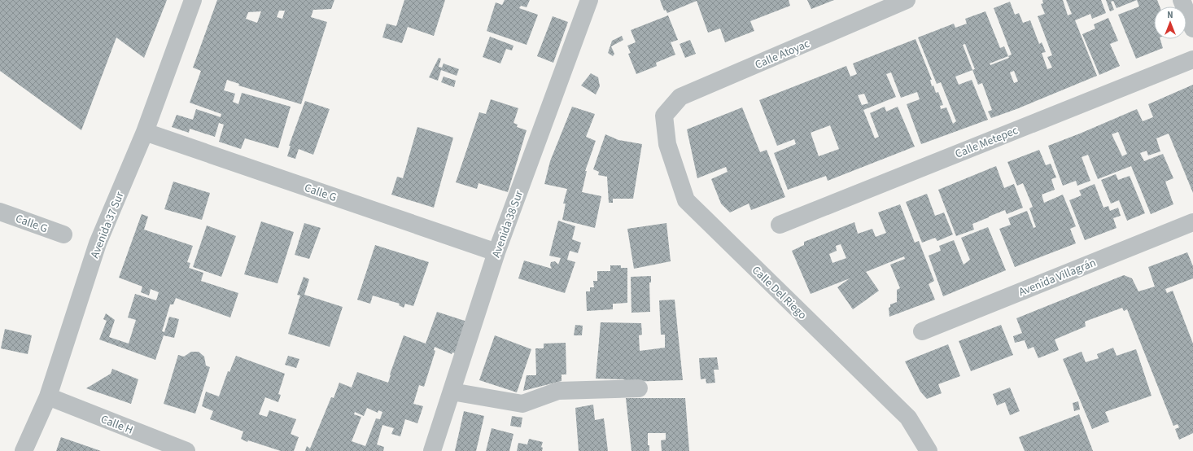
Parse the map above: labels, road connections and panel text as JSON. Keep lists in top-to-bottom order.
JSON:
{
  "streets": {
    "street": [
      "Calle Atoyac",
      "Calle Metepec",
      "Calle G",
      "Avenida 38 Sur",
      "Avenida 37 Sur",
      "Avenida Villagrán",
      "Calle Del Riego",
      "Calle H"
    ]
  },
  "crossings": [
    ["Calle Atoyac", "Calle Del Riego"],
    ["Calle G", "Avenida 38 Sur"],
    ["Calle G", "Avenida 37 Sur"],
    ["Avenida 37 Sur", "Calle H"]
  ],
  "north": "top"
}
